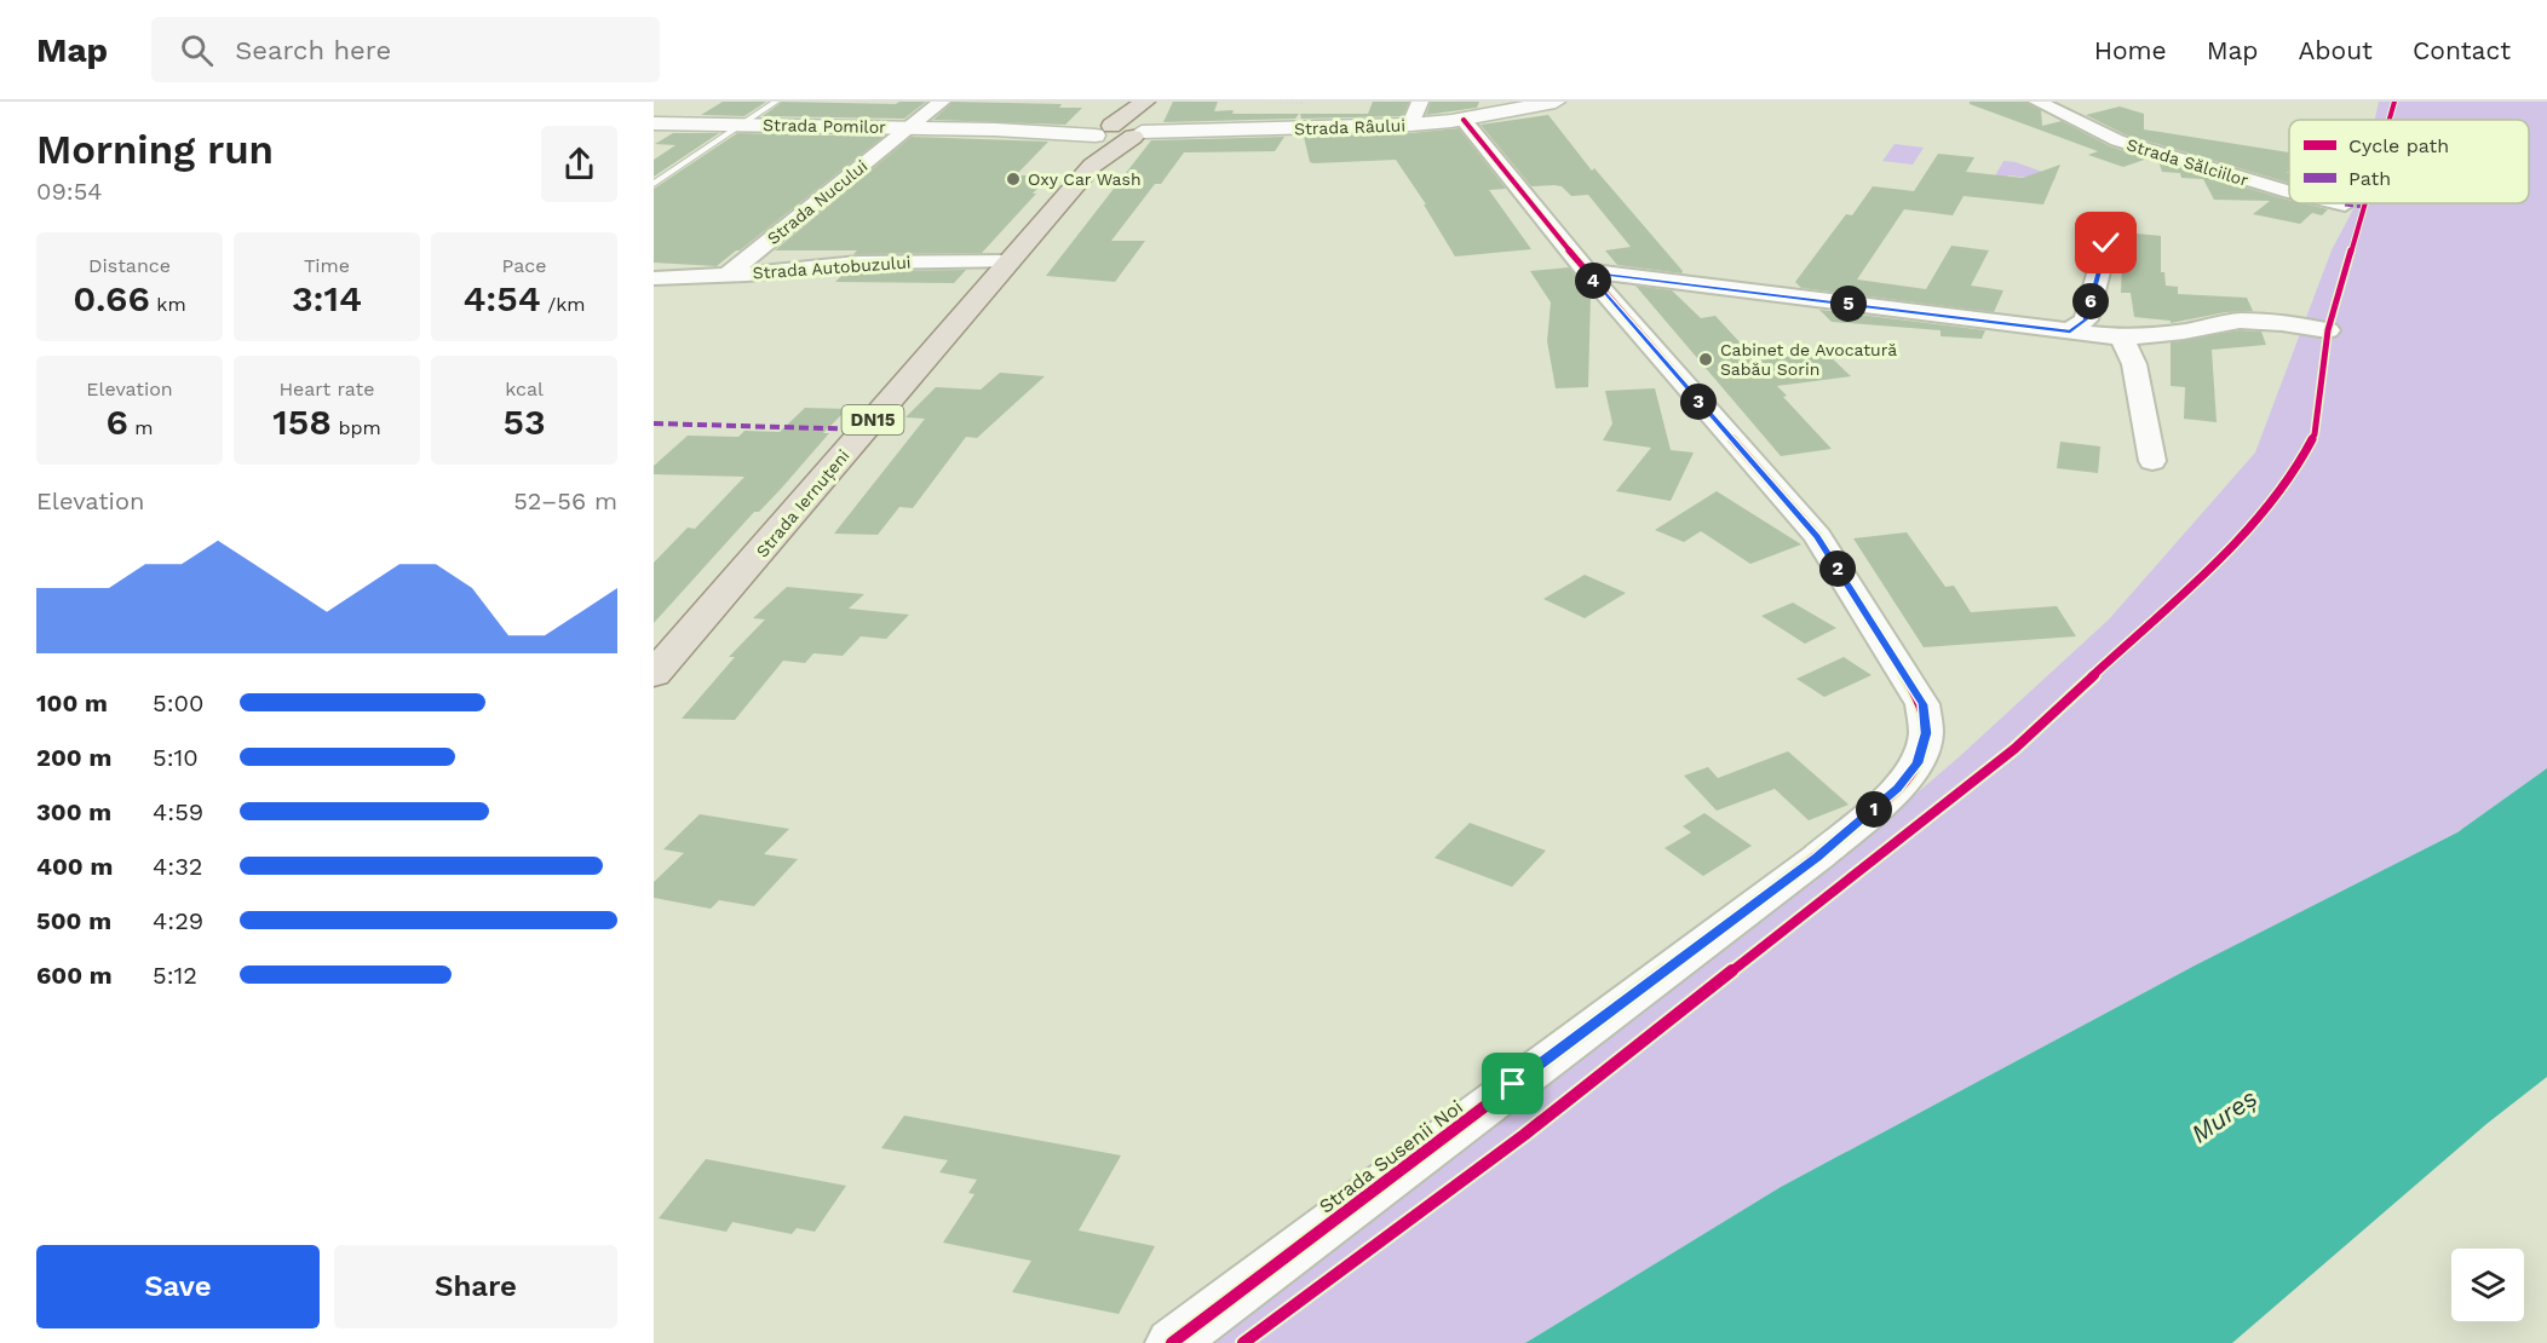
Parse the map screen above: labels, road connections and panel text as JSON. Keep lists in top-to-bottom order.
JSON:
{
  "streets": {
    "main road": ["DN15", "Strada Iernuțeni"],
    "street": [
      "Strada Pomilor",
      "Strada Râului",
      "Strada Sălciilor",
      "Strada Nucului",
      "Strada Autobuzului",
      "Strada Susenii Noi"
    ]
  },
  "crossings": [
    ["Strada Pomilor", "Strada Nucului"],
    ["Strada Pomilor", "Strada Iernuțeni"],
    ["Strada Râului", "Strada Iernuțeni"],
    ["Strada Râului", "Strada Susenii Noi"],
    ["Strada Nucului", "Strada Autobuzului"],
    ["Strada Autobuzului", "Strada Iernuțeni"]
  ],
  "water": ["Mureș"],
  "places": ["Oxy Car Wash", "Cabinet de Avocatură Sabău Sorin"],
  "legend": ["Cycle path", "Path"],
  "page": {
    "header": "Map",
    "search": "Search here",
    "nav": [
      "Home",
      "Map",
      "About",
      "Contact"
    ],
    "heading": ["Morning run", "09:54"],
    "stats": [
      ["Distance", "0.66 km"],
      ["Time", "3:14"],
      ["Pace", "4:54 /km"],
      ["Elevation", "6 m"],
      ["Heart rate", "158 bpm"],
      ["kcal", "53"]
    ],
    "pins": [
      "4",
      "6",
      "5",
      "3",
      "2",
      "1"
    ],
    "chart": ["Elevation", "52–56 m"],
    "list": [
      {
        "name": "100 m",
        "note": "5:00"
      },
      {
        "name": "200 m",
        "note": "5:10"
      },
      {
        "name": "300 m",
        "note": "4:59"
      },
      {
        "name": "400 m",
        "note": "4:32"
      },
      {
        "name": "500 m",
        "note": "4:29"
      },
      {
        "name": "600 m",
        "note": "5:12"
      }
    ],
    "buttons": ["Save", "Share"]
  }
}
